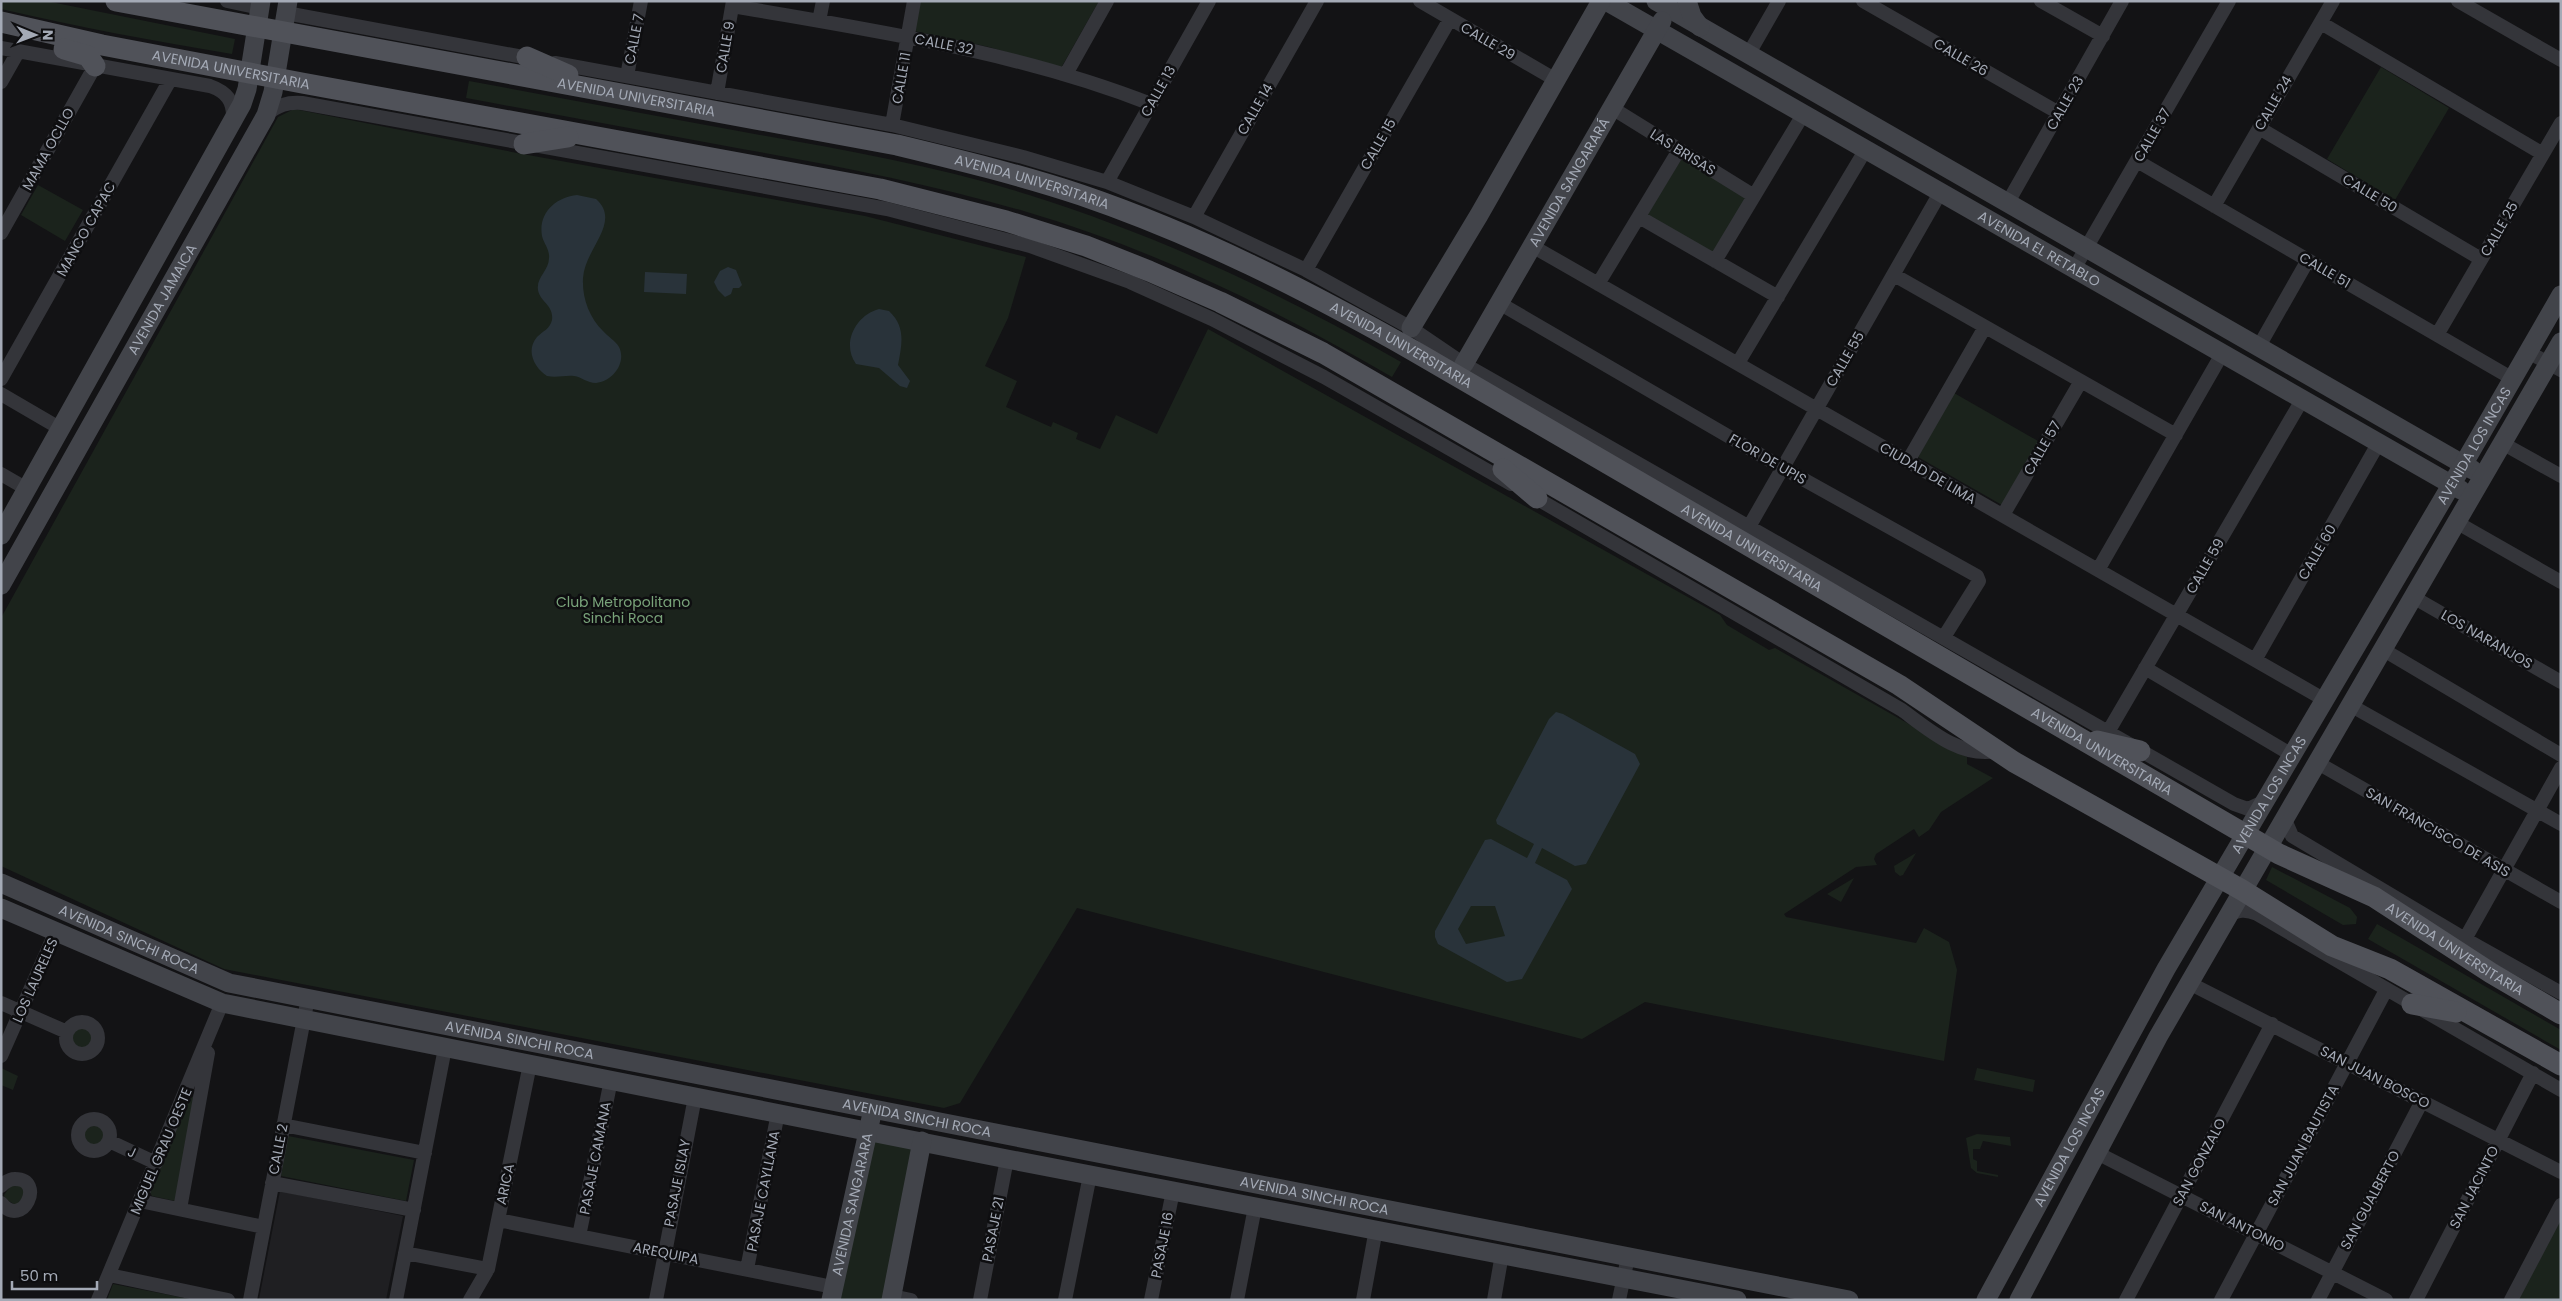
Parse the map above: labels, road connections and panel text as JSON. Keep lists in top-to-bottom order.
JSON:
{
  "streets": {
    "main road": [
      "AVENIDA UNIVERSITARIA",
      "AVENIDA SANGARARÁ",
      "AVENIDA EL RETABLO",
      "AVENIDA JAMAICA",
      "AVENIDA LOS INCAS",
      "AVENIDA SINCHI ROCA",
      "AVENIDA SANGARARA"
    ],
    "street": [
      "CALLE 7",
      "CALLE 29",
      "CALLE 32",
      "CALLE 9",
      "CALLE 26",
      "CALLE 11",
      "CALLE 13",
      "CALLE 23",
      "CALLE 24",
      "CALLE 14",
      "CALLE 37",
      "CALLE 15",
      "MAMA OCLLO",
      "LAS BRISAS",
      "CALLE 50",
      "MANCO CAPAC",
      "CALLE 25",
      "CALLE 51",
      "CALLE 55",
      "CALLE 57",
      "FLOR DE UPIS",
      "CIUDAD DE LIMA",
      "CALLE 60",
      "CALLE 59",
      "LOS NARANJOS",
      "SAN FRANCISCO DE ASIS",
      "LOS LAURELES",
      "SAN JUAN BOSCO",
      "SAN JUAN BAUTISTA",
      "CALLE 2",
      "MIGUEL GRAU OESTE",
      "J",
      "PASAJE CAMANA",
      "SAN GONZALO",
      "PASAJE ISLAY",
      "ARICA",
      "SAN JACINTO",
      "PASAJE CAYLLANA",
      "SAN GUALBERTO",
      "SAN ANTONIO",
      "PASAJE 21",
      "PASAJE 16",
      "AREQUIPA"
    ]
  },
  "crossings": [
    ["CALLE 7", "AVENIDA UNIVERSITARIA"],
    ["CALLE 29", "CALLE 15"],
    ["CALLE 32", "CALLE 9"],
    ["CALLE 32", "CALLE 11"],
    ["CALLE 32", "CALLE 13"],
    ["CALLE 9", "AVENIDA UNIVERSITARIA"],
    ["CALLE 26", "CALLE 23"],
    ["AVENIDA UNIVERSITARIA", "CALLE 11"],
    ["AVENIDA UNIVERSITARIA", "CALLE 13"],
    ["AVENIDA UNIVERSITARIA", "CALLE 14"],
    ["AVENIDA UNIVERSITARIA", "CALLE 15"],
    ["AVENIDA UNIVERSITARIA", "MAMA OCLLO"],
    ["AVENIDA UNIVERSITARIA", "AVENIDA SANGARARÁ"],
    ["AVENIDA UNIVERSITARIA", "MANCO CAPAC"],
    ["AVENIDA UNIVERSITARIA", "AVENIDA JAMAICA"],
    ["AVENIDA UNIVERSITARIA", "CALLE 55"],
    ["AVENIDA UNIVERSITARIA", "AVENIDA LOS INCAS"],
    ["AVENIDA UNIVERSITARIA", "FLOR DE UPIS"],
    ["AVENIDA UNIVERSITARIA", "CALLE 59"],
    ["CALLE 23", "AVENIDA EL RETABLO"],
    ["CALLE 24", "CALLE 50"],
    ["CALLE 24", "CALLE 51"],
    ["CALLE 37", "AVENIDA EL RETABLO"],
    ["CALLE 37", "CALLE 51"],
    ["LAS BRISAS", "AVENIDA SANGARARÁ"],
    ["AVENIDA SANGARARÁ", "AVENIDA EL RETABLO"],
    ["AVENIDA SANGARARÁ", "FLOR DE UPIS"],
    ["AVENIDA SANGARARÁ", "CIUDAD DE LIMA"],
    ["CALLE 50", "CALLE 25"],
    ["CALLE 25", "CALLE 51"],
    ["AVENIDA EL RETABLO", "CALLE 55"],
    ["AVENIDA EL RETABLO", "AVENIDA LOS INCAS"],
    ["AVENIDA EL RETABLO", "CALLE 60"],
    ["AVENIDA EL RETABLO", "CALLE 59"],
    ["CALLE 51", "AVENIDA LOS INCAS"],
    ["CALLE 55", "FLOR DE UPIS"],
    ["CALLE 55", "CIUDAD DE LIMA"],
    ["AVENIDA LOS INCAS", "CIUDAD DE LIMA"],
    ["AVENIDA LOS INCAS", "LOS NARANJOS"],
    ["AVENIDA LOS INCAS", "SAN FRANCISCO DE ASIS"],
    ["AVENIDA LOS INCAS", "SAN JUAN BOSCO"],
    ["AVENIDA LOS INCAS", "SAN ANTONIO"],
    ["CALLE 57", "CIUDAD DE LIMA"],
    ["CIUDAD DE LIMA", "CALLE 60"],
    ["CIUDAD DE LIMA", "CALLE 59"],
    ["AVENIDA SINCHI ROCA", "LOS LAURELES"],
    ["AVENIDA SINCHI ROCA", "CALLE 2"],
    ["AVENIDA SINCHI ROCA", "MIGUEL GRAU OESTE"],
    ["AVENIDA SINCHI ROCA", "PASAJE CAMANA"],
    ["AVENIDA SINCHI ROCA", "PASAJE ISLAY"],
    ["AVENIDA SINCHI ROCA", "ARICA"],
    ["AVENIDA SINCHI ROCA", "PASAJE CAYLLANA"],
    ["AVENIDA SINCHI ROCA", "AVENIDA SANGARARA"],
    ["AVENIDA SINCHI ROCA", "PASAJE 21"],
    ["AVENIDA SINCHI ROCA", "PASAJE 16"],
    ["SAN JUAN BOSCO", "SAN JUAN BAUTISTA"],
    ["SAN JUAN BOSCO", "SAN GONZALO"],
    ["SAN JUAN BOSCO", "SAN JACINTO"],
    ["SAN JUAN BOSCO", "SAN GUALBERTO"],
    ["SAN JUAN BAUTISTA", "SAN ANTONIO"],
    ["MIGUEL GRAU OESTE", "J"],
    ["PASAJE CAMANA", "AREQUIPA"],
    ["SAN GONZALO", "SAN ANTONIO"],
    ["PASAJE ISLAY", "AREQUIPA"],
    ["ARICA", "AREQUIPA"],
    ["PASAJE CAYLLANA", "AREQUIPA"],
    ["SAN GUALBERTO", "SAN ANTONIO"],
    ["AVENIDA SANGARARA", "AREQUIPA"]
  ],
  "parks": ["Club Metropolitano Sinchi Roca"],
  "scale_bar": "50 m",
  "north": "right"
}
